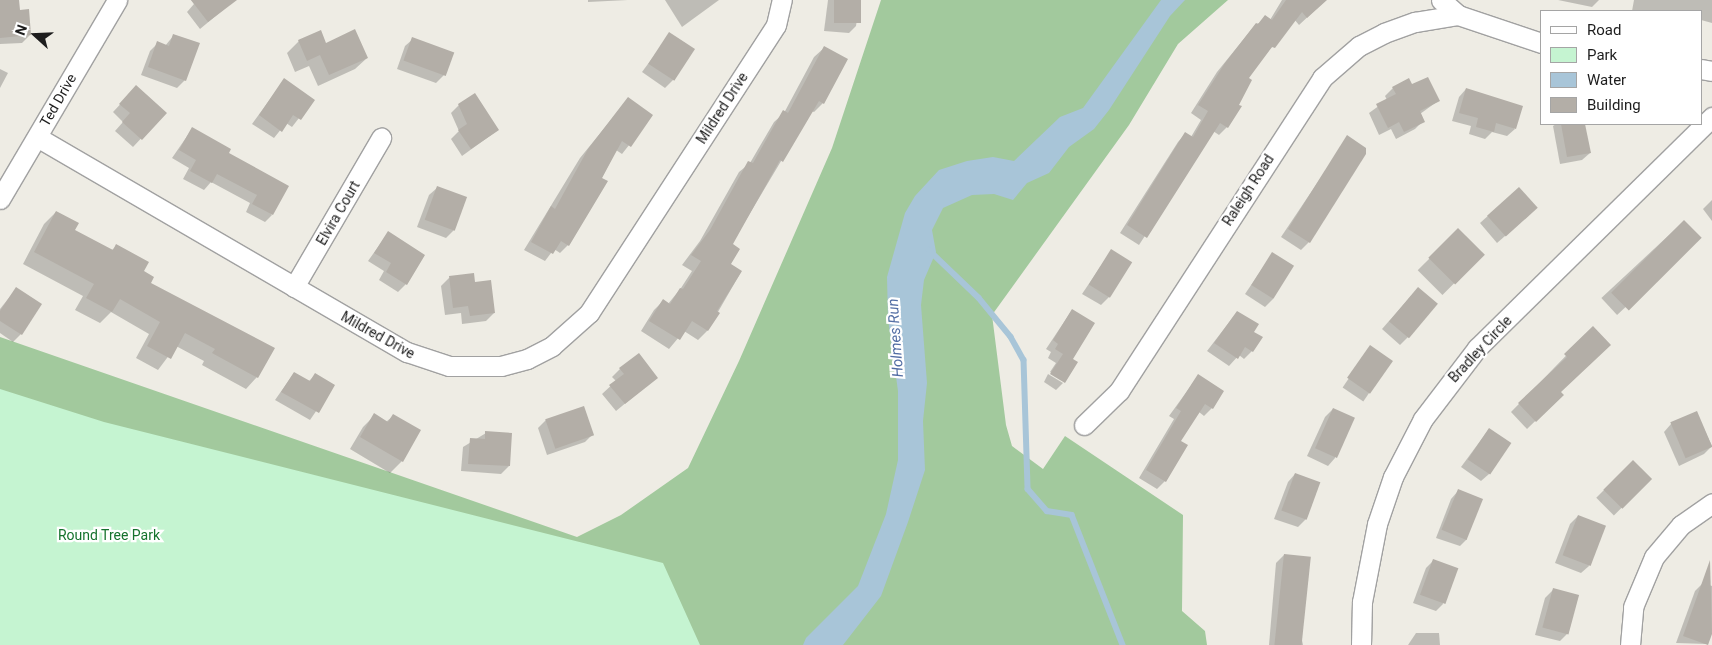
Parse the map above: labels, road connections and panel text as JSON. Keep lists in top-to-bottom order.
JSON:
{
  "streets": {
    "street": [
      "Ted Drive",
      "Mildred Drive",
      "Raleigh Road",
      "Elvira Court",
      "Bradley Circle"
    ]
  },
  "crossings": [
    ["Ted Drive", "Mildred Drive"],
    ["Mildred Drive", "Elvira Court"]
  ],
  "water": ["Holmes Run"],
  "parks": ["Round Tree Park"],
  "legend": [
    "Road",
    "Park",
    "Water",
    "Building"
  ],
  "north": "left"
}
